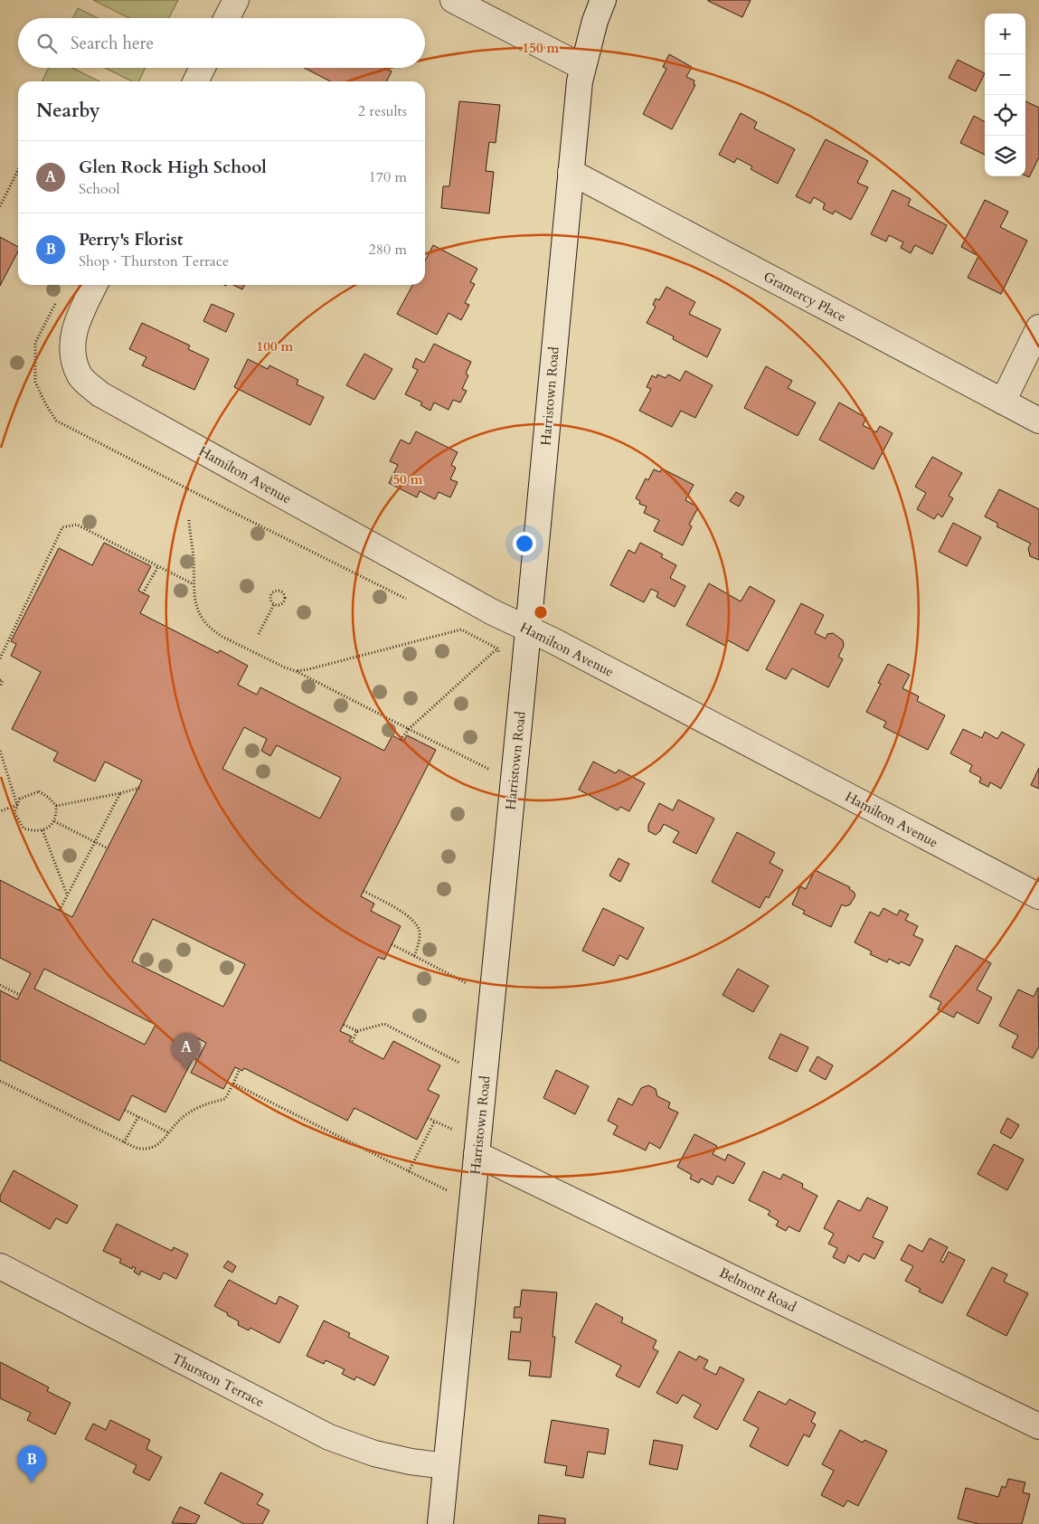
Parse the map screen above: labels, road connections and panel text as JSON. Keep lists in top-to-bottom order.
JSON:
{
  "streets": {
    "street": [
      "Gramercy Place",
      "Harristown Road",
      "Hamilton Avenue",
      "Belmont Road",
      "Thurston Terrace"
    ]
  },
  "crossings": [
    ["Gramercy Place", "Harristown Road"],
    ["Harristown Road", "Hamilton Avenue"],
    ["Harristown Road", "Belmont Road"],
    ["Harristown Road", "Thurston Terrace"]
  ],
  "page": {
    "map_buttons": ["+", "−"],
    "search": "Search here",
    "heading": ["Nearby", "2 results"],
    "list": [
      {
        "mark": "A",
        "name": "Glen Rock High School",
        "note": "School",
        "value": "170 m"
      },
      {
        "mark": "B",
        "name": "Perry's Florist",
        "note": "Shop · Thurston Terrace",
        "value": "280 m"
      }
    ],
    "pins": ["A", "B"]
  },
  "rings": ["150 m", "100 m", "50 m"]
}
